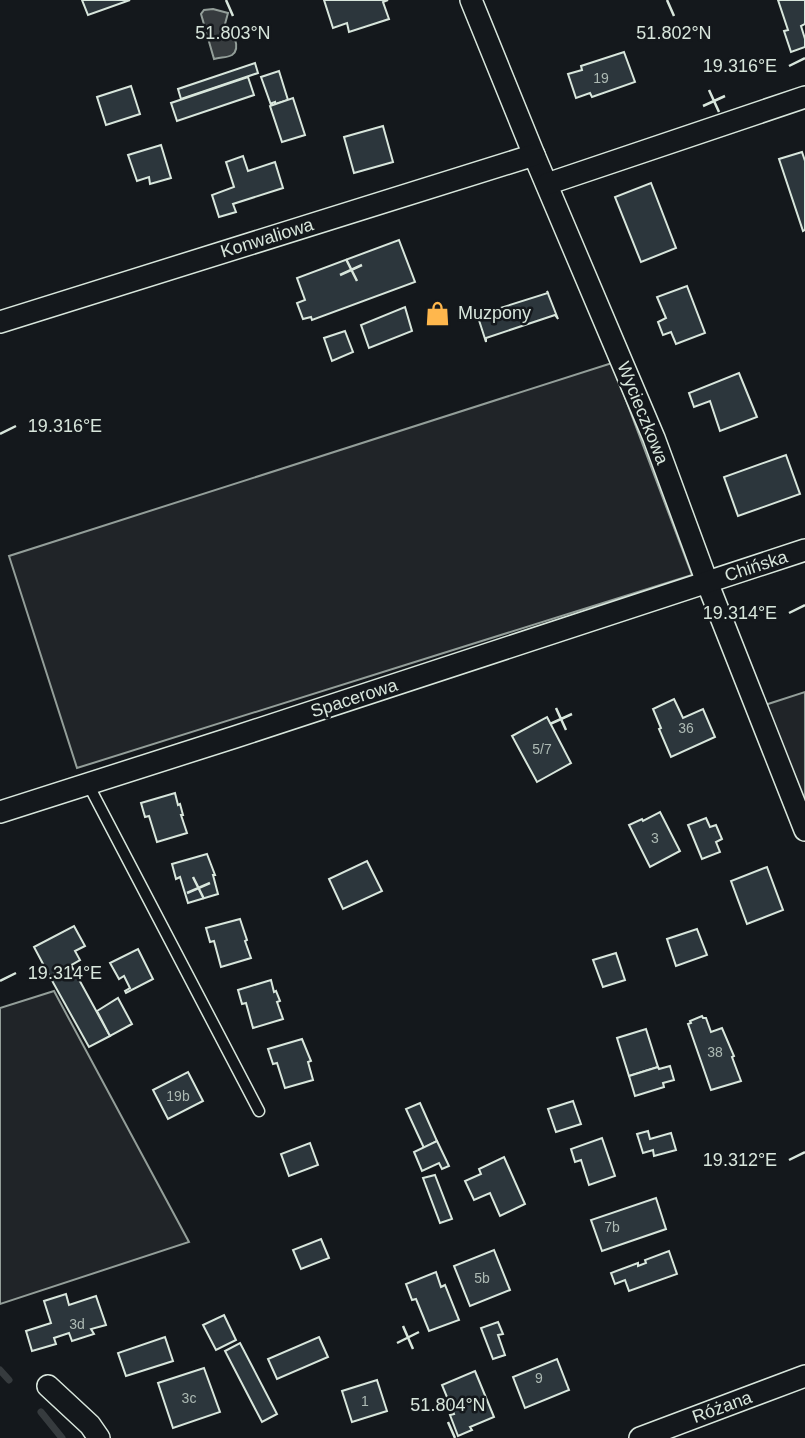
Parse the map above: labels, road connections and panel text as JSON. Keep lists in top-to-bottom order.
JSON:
{
  "streets": {
    "street": [
      "Konwaliowa",
      "Wycieczkowa",
      "Chińska",
      "Spacerowa",
      "Różana"
    ]
  },
  "crossings": [
    ["Konwaliowa", "Wycieczkowa"],
    ["Wycieczkowa", "Chińska"],
    ["Wycieczkowa", "Spacerowa"],
    ["Chińska", "Spacerowa"]
  ],
  "places": {
    "shop": ["Muzpony"]
  },
  "house_numbers": [
    "19",
    "36",
    "5/7",
    "3",
    "38",
    "19b",
    "7b",
    "5b",
    "3d",
    "9",
    "3c",
    "1"
  ],
  "coordinates": [
    "51.803°N",
    "51.802°N",
    "19.316°E",
    "19.314°E",
    "19.312°E",
    "51.804°N"
  ]
}
